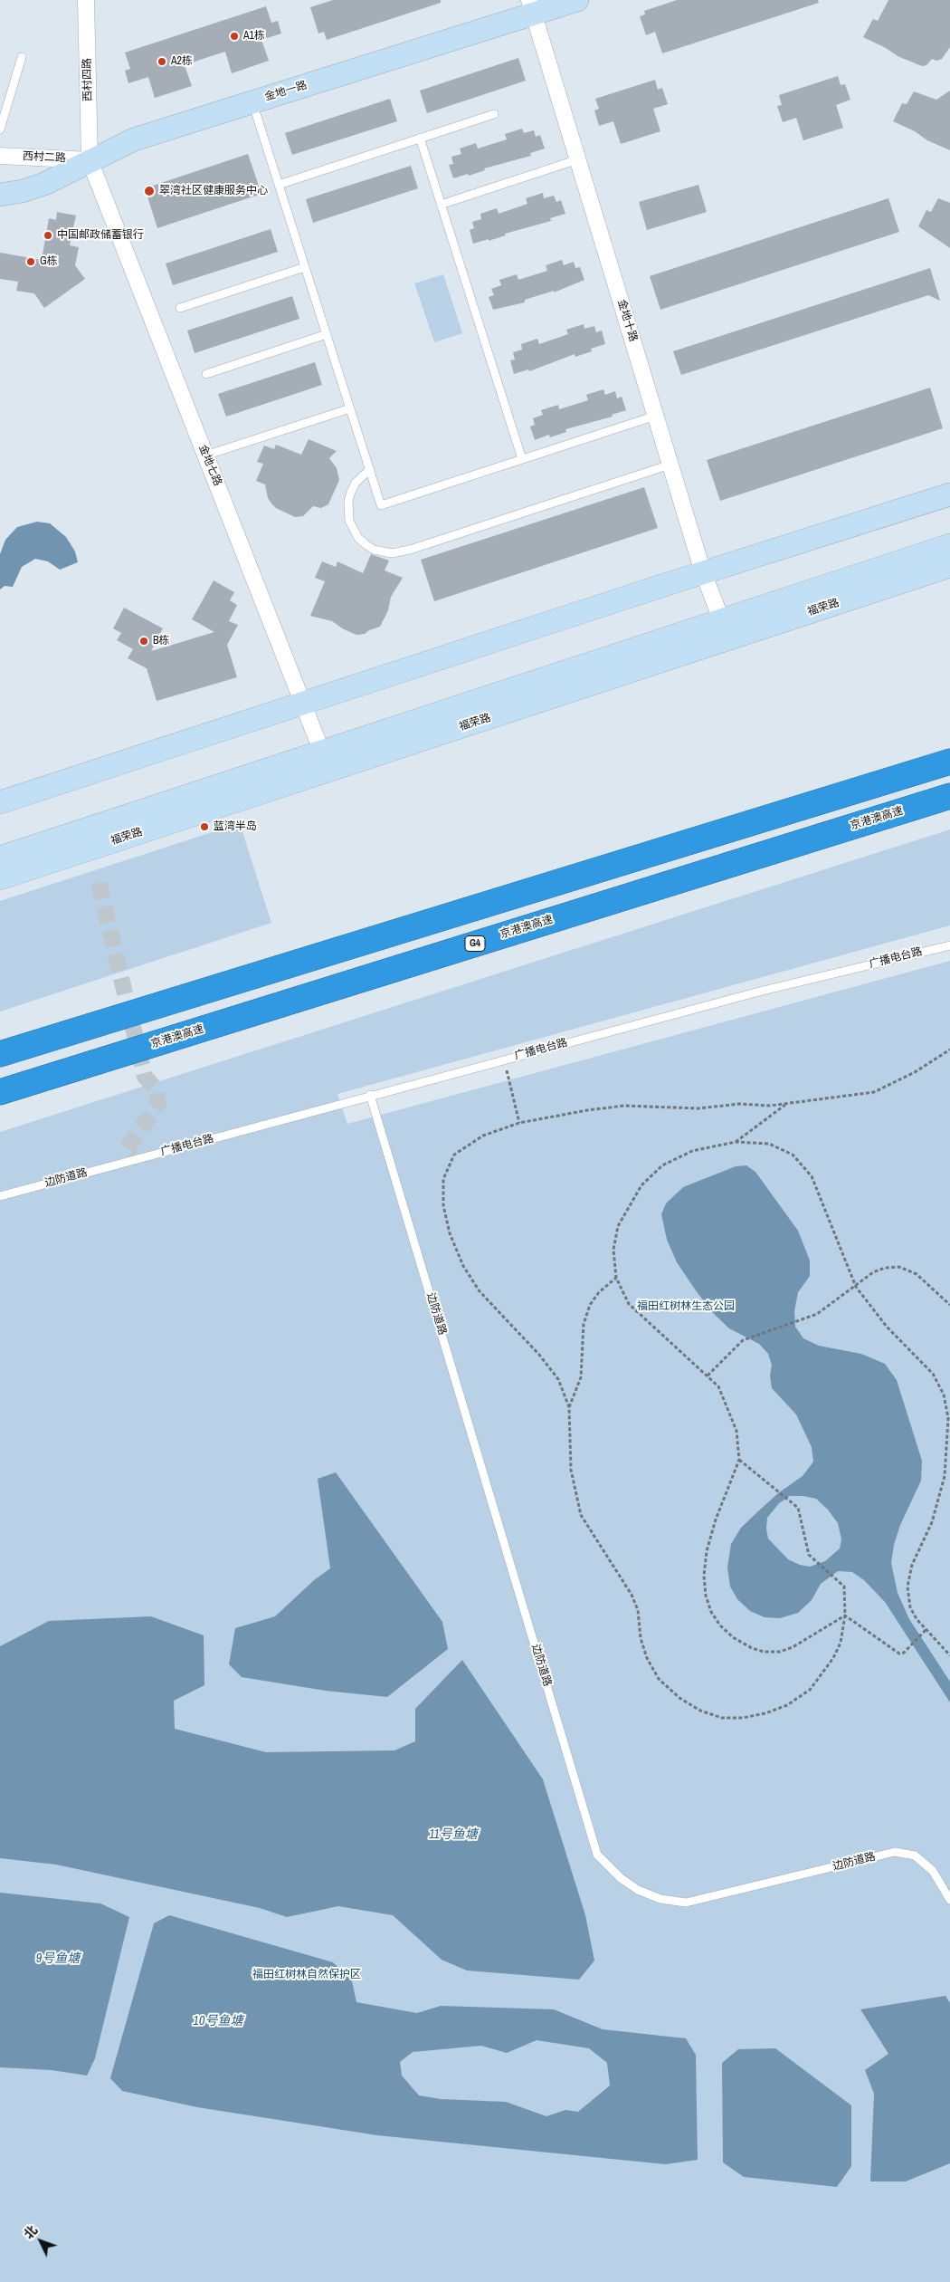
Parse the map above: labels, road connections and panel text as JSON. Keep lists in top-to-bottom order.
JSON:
{
  "streets": {
    "highway": ["京港澳高速", "G4"],
    "street": [
      "西村四路",
      "金地一路",
      "西村二路",
      "金地十路",
      "金地七路",
      "福荣路"
    ],
    "lane": ["广播电台路", "边防道路"]
  },
  "crossings": [
    ["西村四路", "金地一路"],
    ["西村四路", "西村二路"],
    ["西村四路", "金地七路"],
    ["金地一路", "西村二路"],
    ["金地一路", "金地十路"],
    ["金地一路", "金地七路"],
    ["西村二路", "金地七路"],
    ["金地十路", "福荣路"],
    ["金地七路", "福荣路"],
    ["广播电台路", "边防道路"]
  ],
  "water": ["11号鱼塘", "9号鱼塘", "10号鱼塘"],
  "parks": ["福田红树林生态公园", "福田红树林自然保护区"],
  "places": [
    "A1栋",
    "A2栋",
    "翠湾社区健康服务中心",
    "中国邮政储蓄银行",
    "G栋",
    "B栋",
    "蓝湾半岛"
  ],
  "north": "top left"
}
